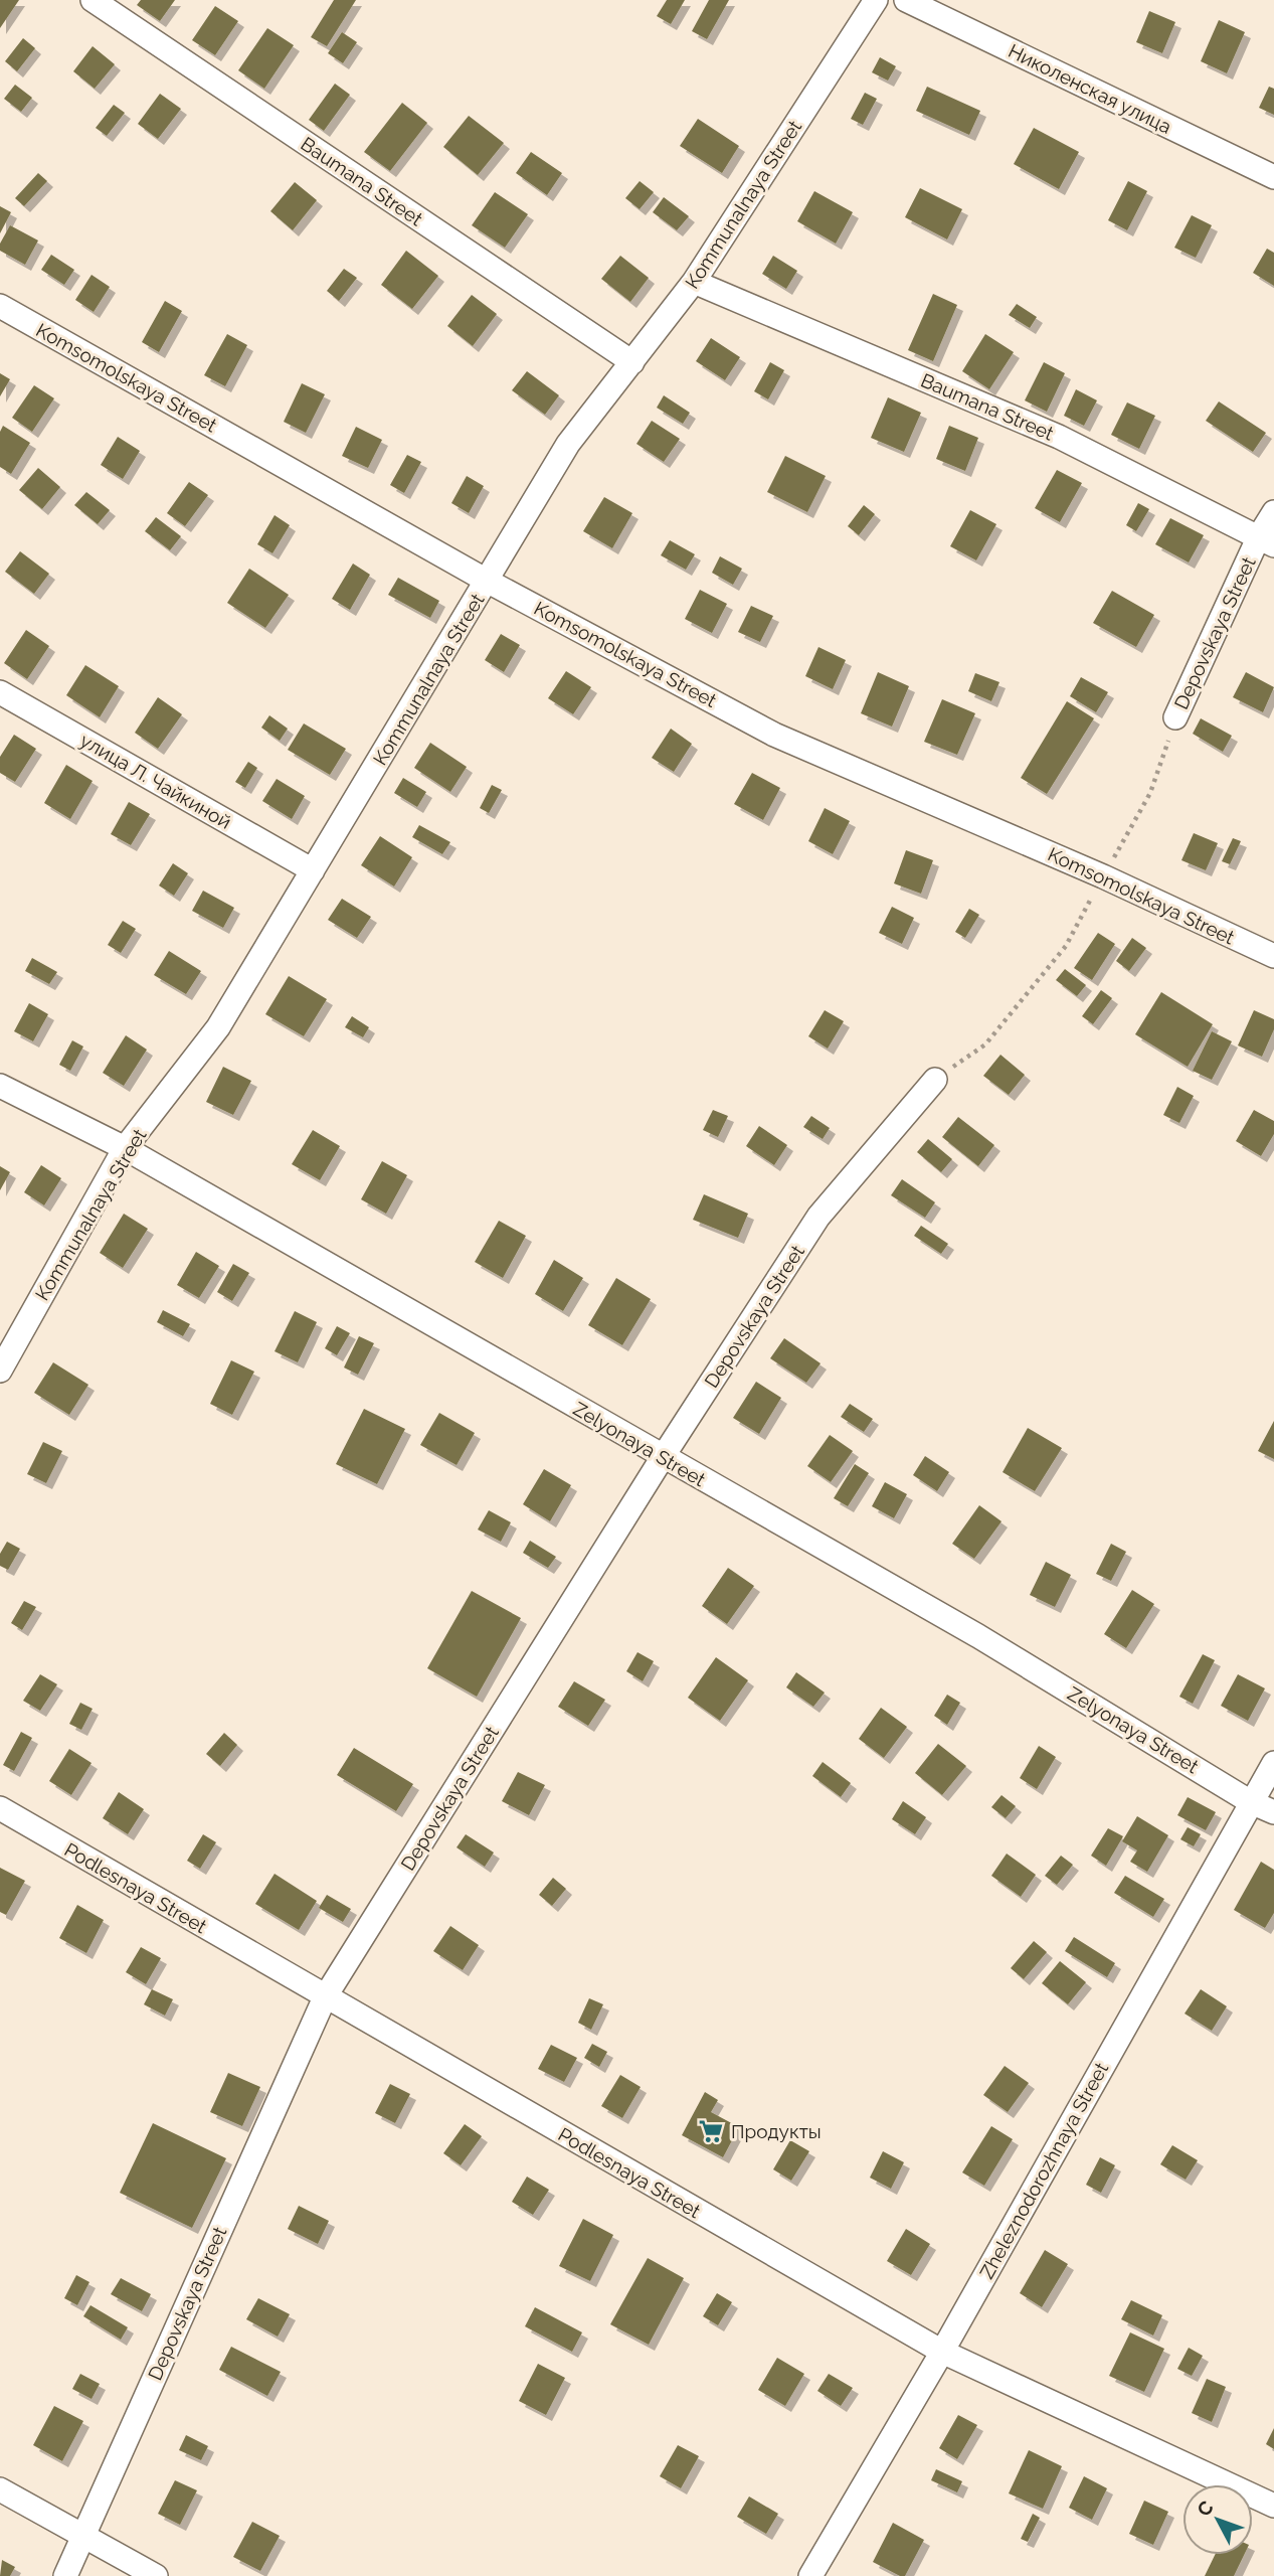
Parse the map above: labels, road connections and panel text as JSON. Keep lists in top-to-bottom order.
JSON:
{
  "streets": {
    "street": [
      "Николенская улица",
      "Baumana Street",
      "Kommunalnaya Street",
      "Komsomolskaya Street",
      "Depovskaya Street",
      "улица Л. Чайкиной",
      "Zelyonaya Street",
      "Podlesnaya Street",
      "Zheleznodorozhnaya Street"
    ]
  },
  "crossings": [
    ["Baumana Street", "Kommunalnaya Street"],
    ["Baumana Street", "Depovskaya Street"],
    ["Kommunalnaya Street", "Komsomolskaya Street"],
    ["Kommunalnaya Street", "улица Л. Чайкиной"],
    ["Kommunalnaya Street", "Zelyonaya Street"],
    ["Depovskaya Street", "Zelyonaya Street"],
    ["Depovskaya Street", "Podlesnaya Street"],
    ["Zelyonaya Street", "Zheleznodorozhnaya Street"],
    ["Podlesnaya Street", "Zheleznodorozhnaya Street"]
  ],
  "places": {
    "supermarket": ["Продукты"]
  },
  "north": "top left"
}
